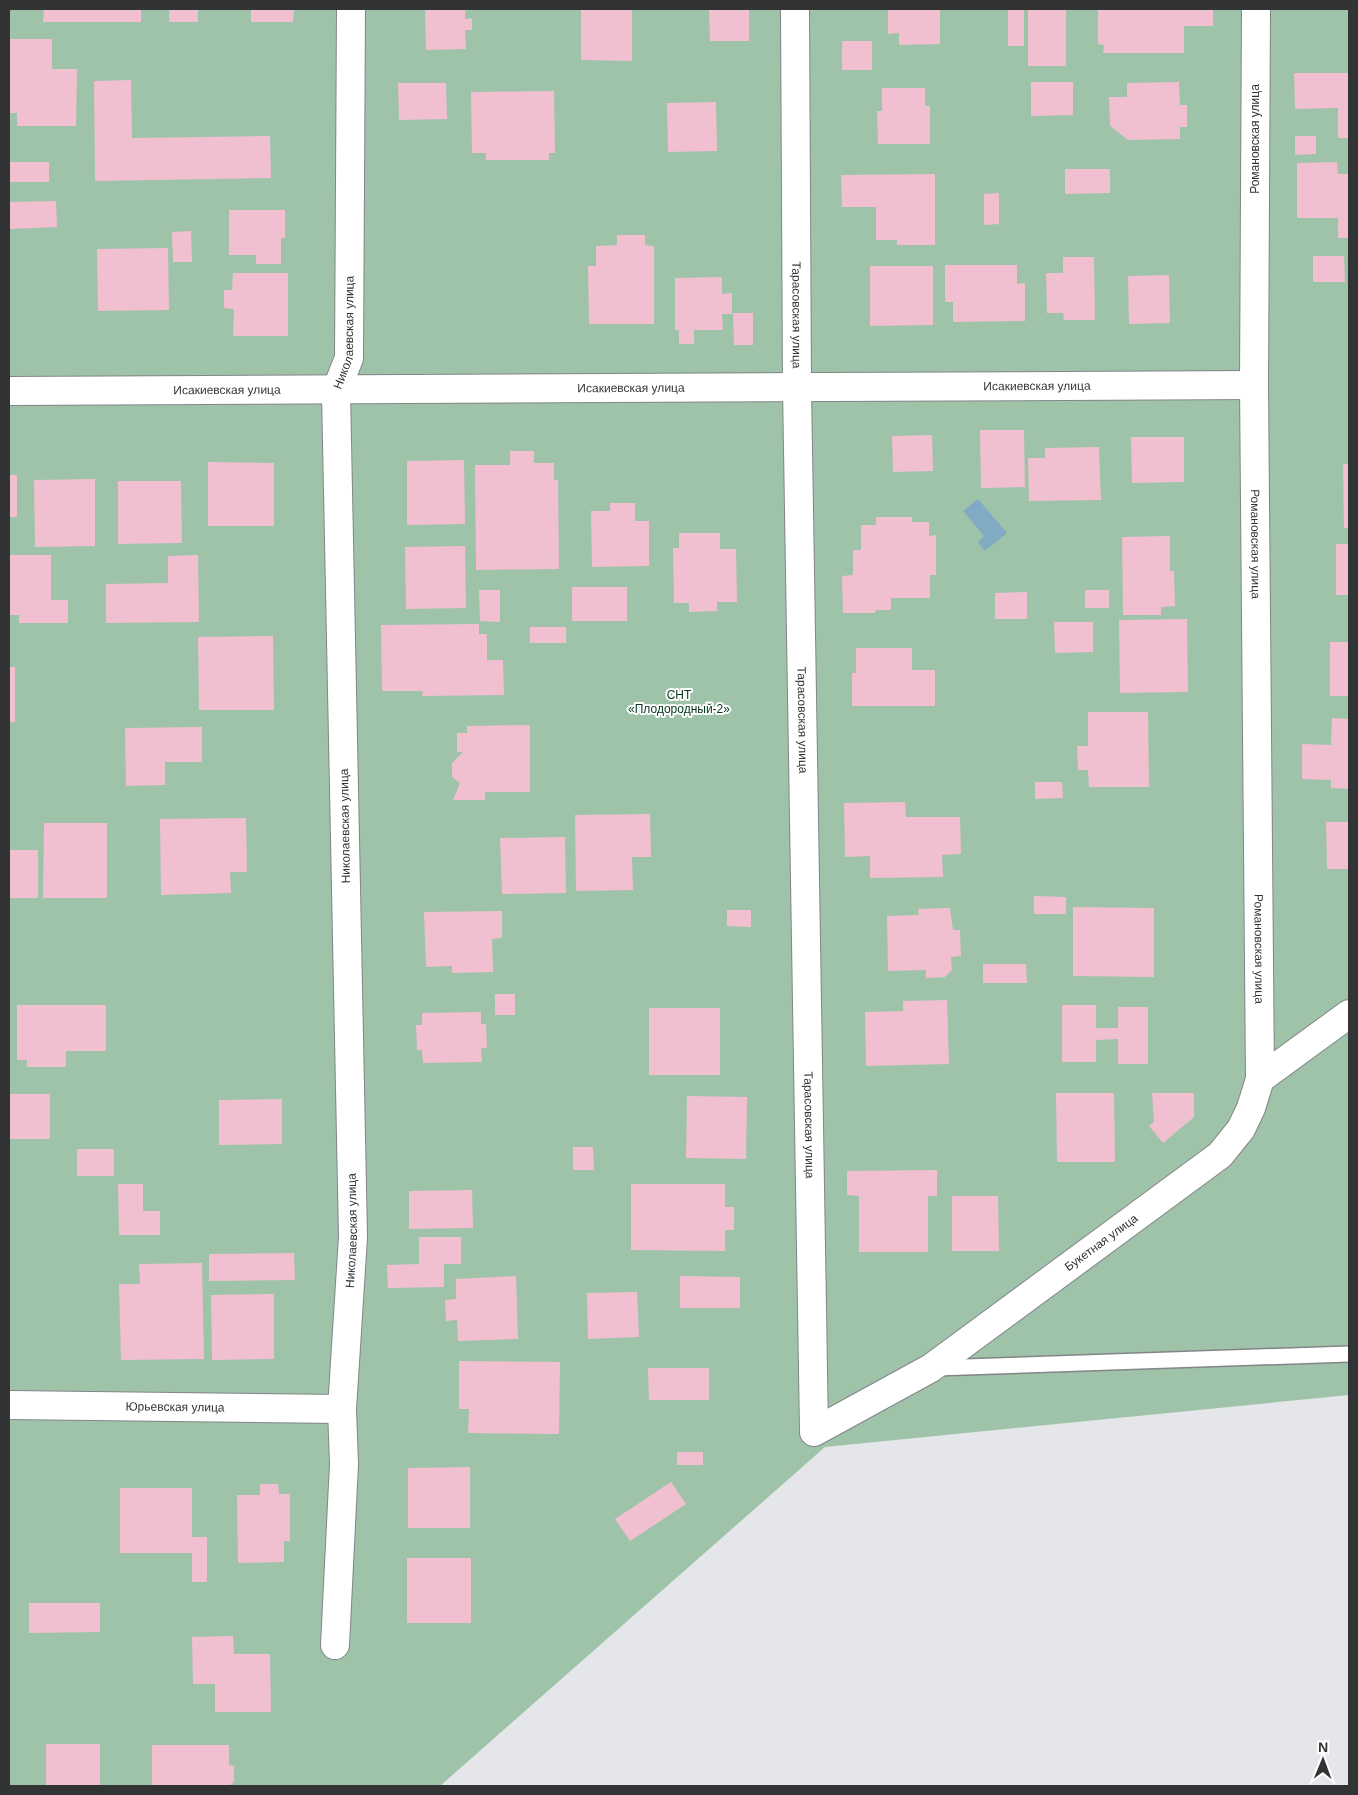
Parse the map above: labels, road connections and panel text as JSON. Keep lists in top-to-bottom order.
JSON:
{
  "streets": {
    "street": [
      "Романовская улица",
      "Тарасовская улица",
      "Николаевская улица",
      "Исакиевская улица",
      "Букетная улица",
      "Юрьевская улица"
    ]
  },
  "crossings": [
    ["Романовская улица", "Исакиевская улица"],
    ["Романовская улица", "Букетная улица"],
    ["Тарасовская улица", "Исакиевская улица"],
    ["Тарасовская улица", "Букетная улица"],
    ["Николаевская улица", "Исакиевская улица"],
    ["Николаевская улица", "Юрьевская улица"]
  ],
  "parks": ["СНТ «Плодородный-2»"],
  "north": "top"
}
